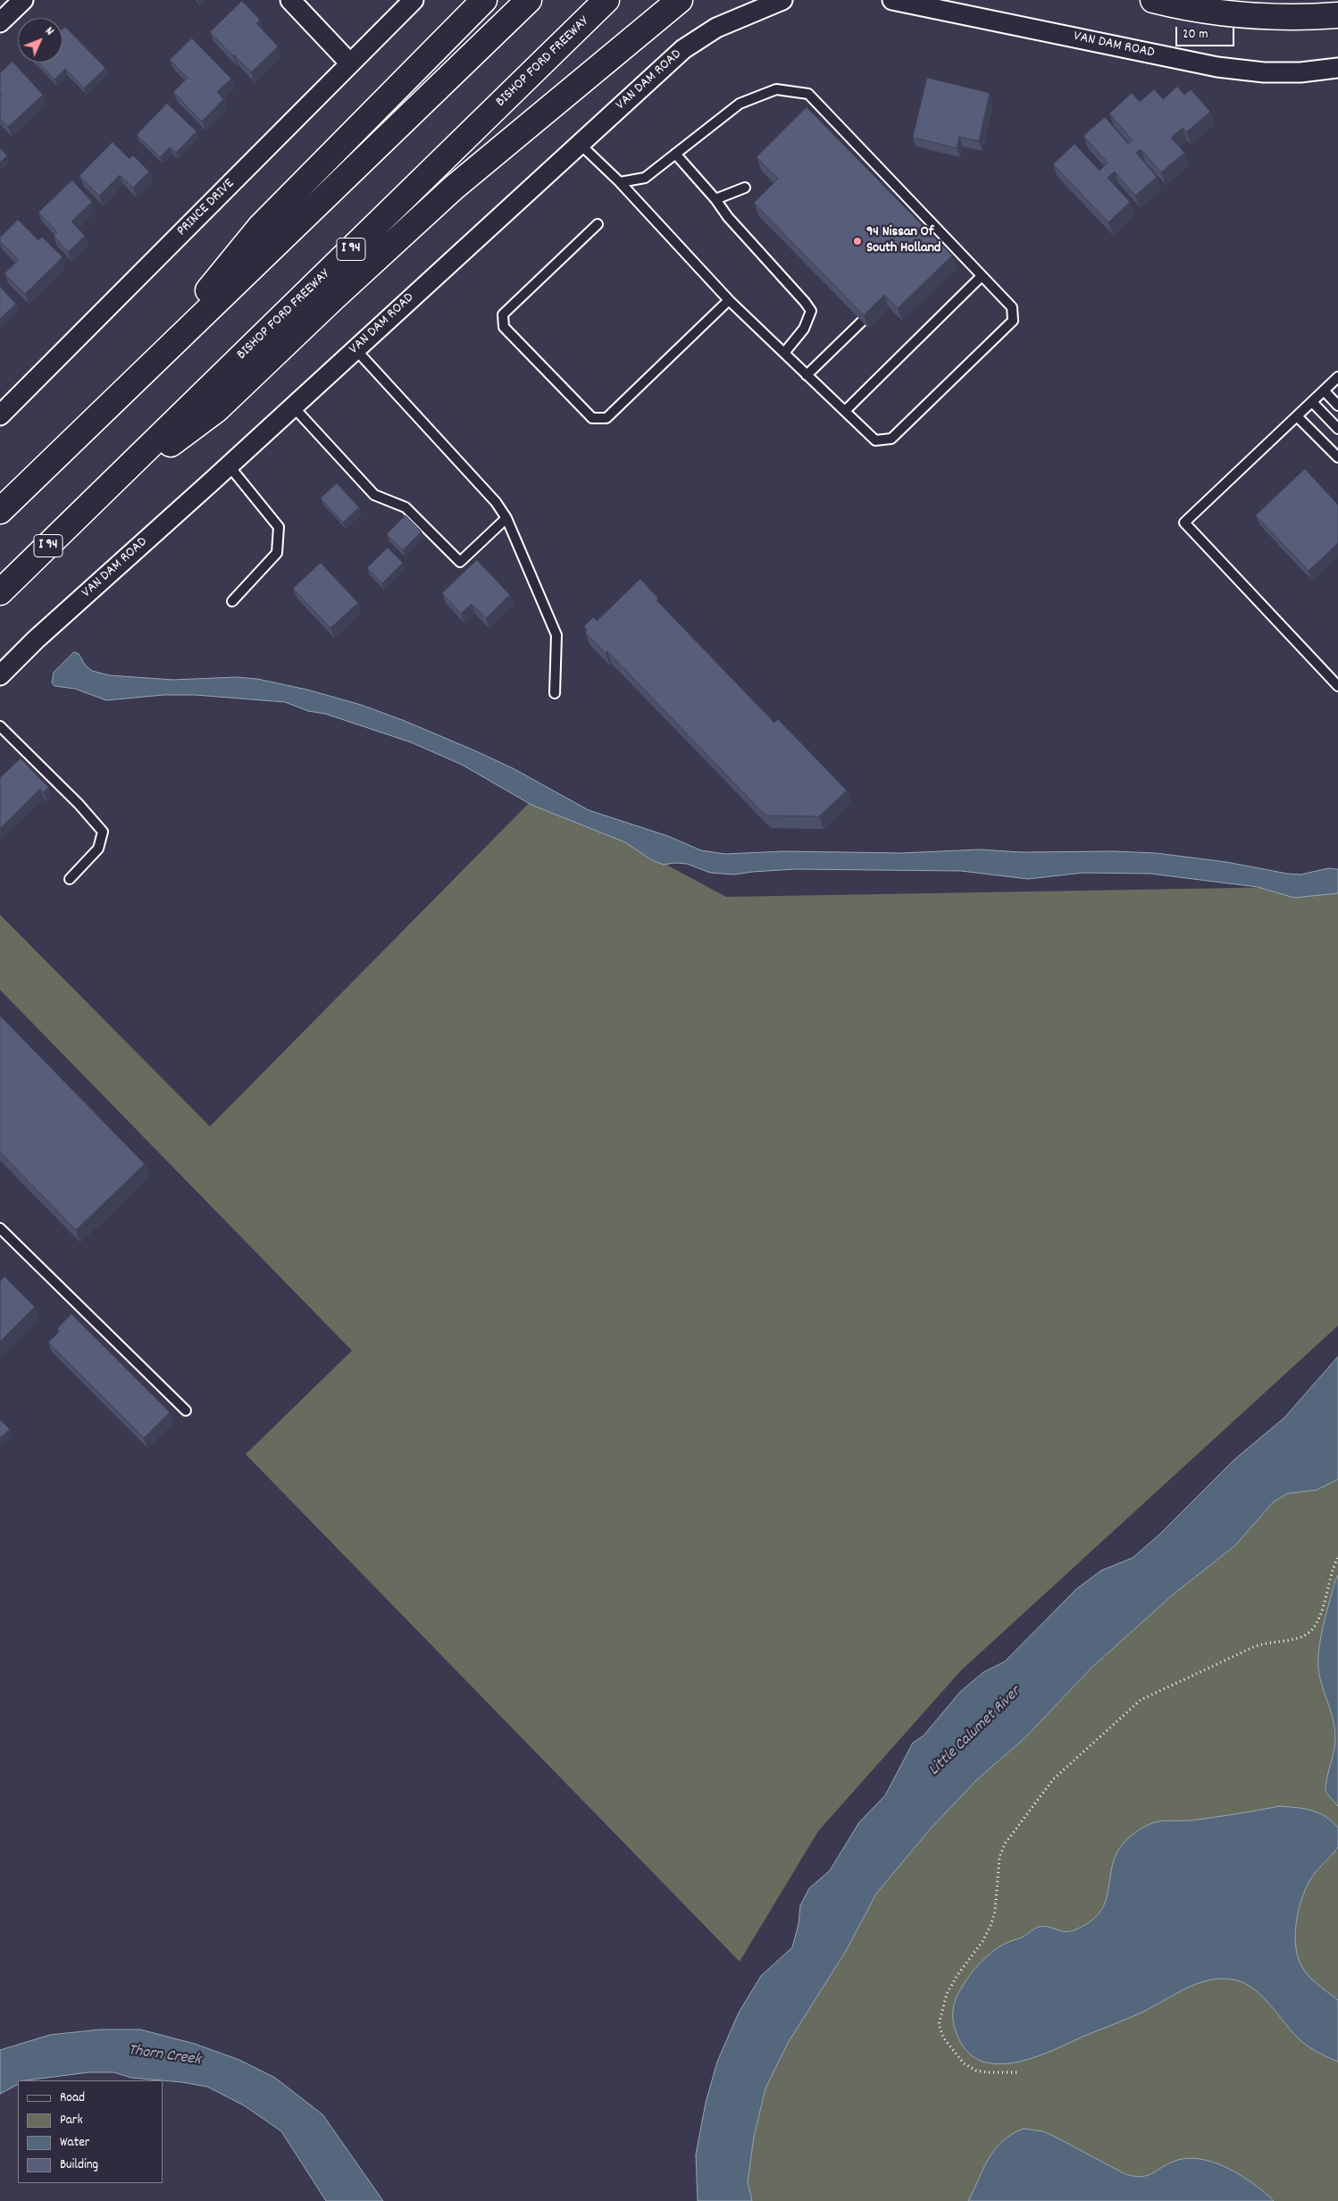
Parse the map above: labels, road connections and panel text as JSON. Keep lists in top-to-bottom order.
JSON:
{
  "streets": {
    "highway": ["BISHOP FORD FREEWAY", "I 94"],
    "street": ["VAN DAM ROAD", "PRINCE DRIVE"]
  },
  "water": ["Little Calumet River", "Thorn Creek"],
  "places": ["94 Nissan Of South Holland"],
  "legend": [
    "Road",
    "Park",
    "Water",
    "Building"
  ],
  "scale_bar": "20 m",
  "north": "top right"
}
